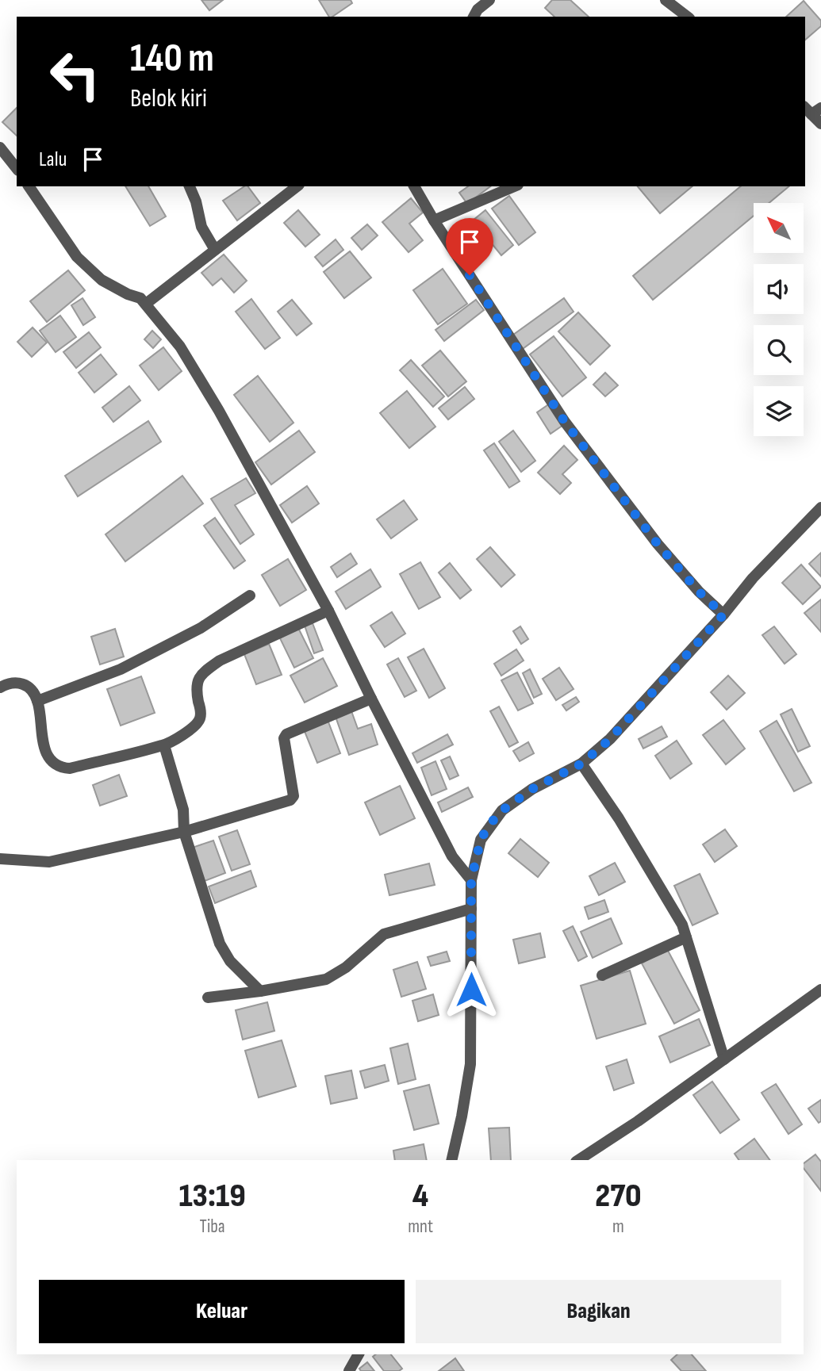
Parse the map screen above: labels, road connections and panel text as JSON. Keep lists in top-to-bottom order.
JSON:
{
  "north": "top left",
  "page": {
    "turn": ["140 m", "Belok kiri"],
    "then": "Lalu",
    "eta": [
      "13:19",
      "Tiba",
      "4",
      "mnt",
      "270",
      "m"
    ],
    "buttons": ["Keluar", "Bagikan"]
  }
}
